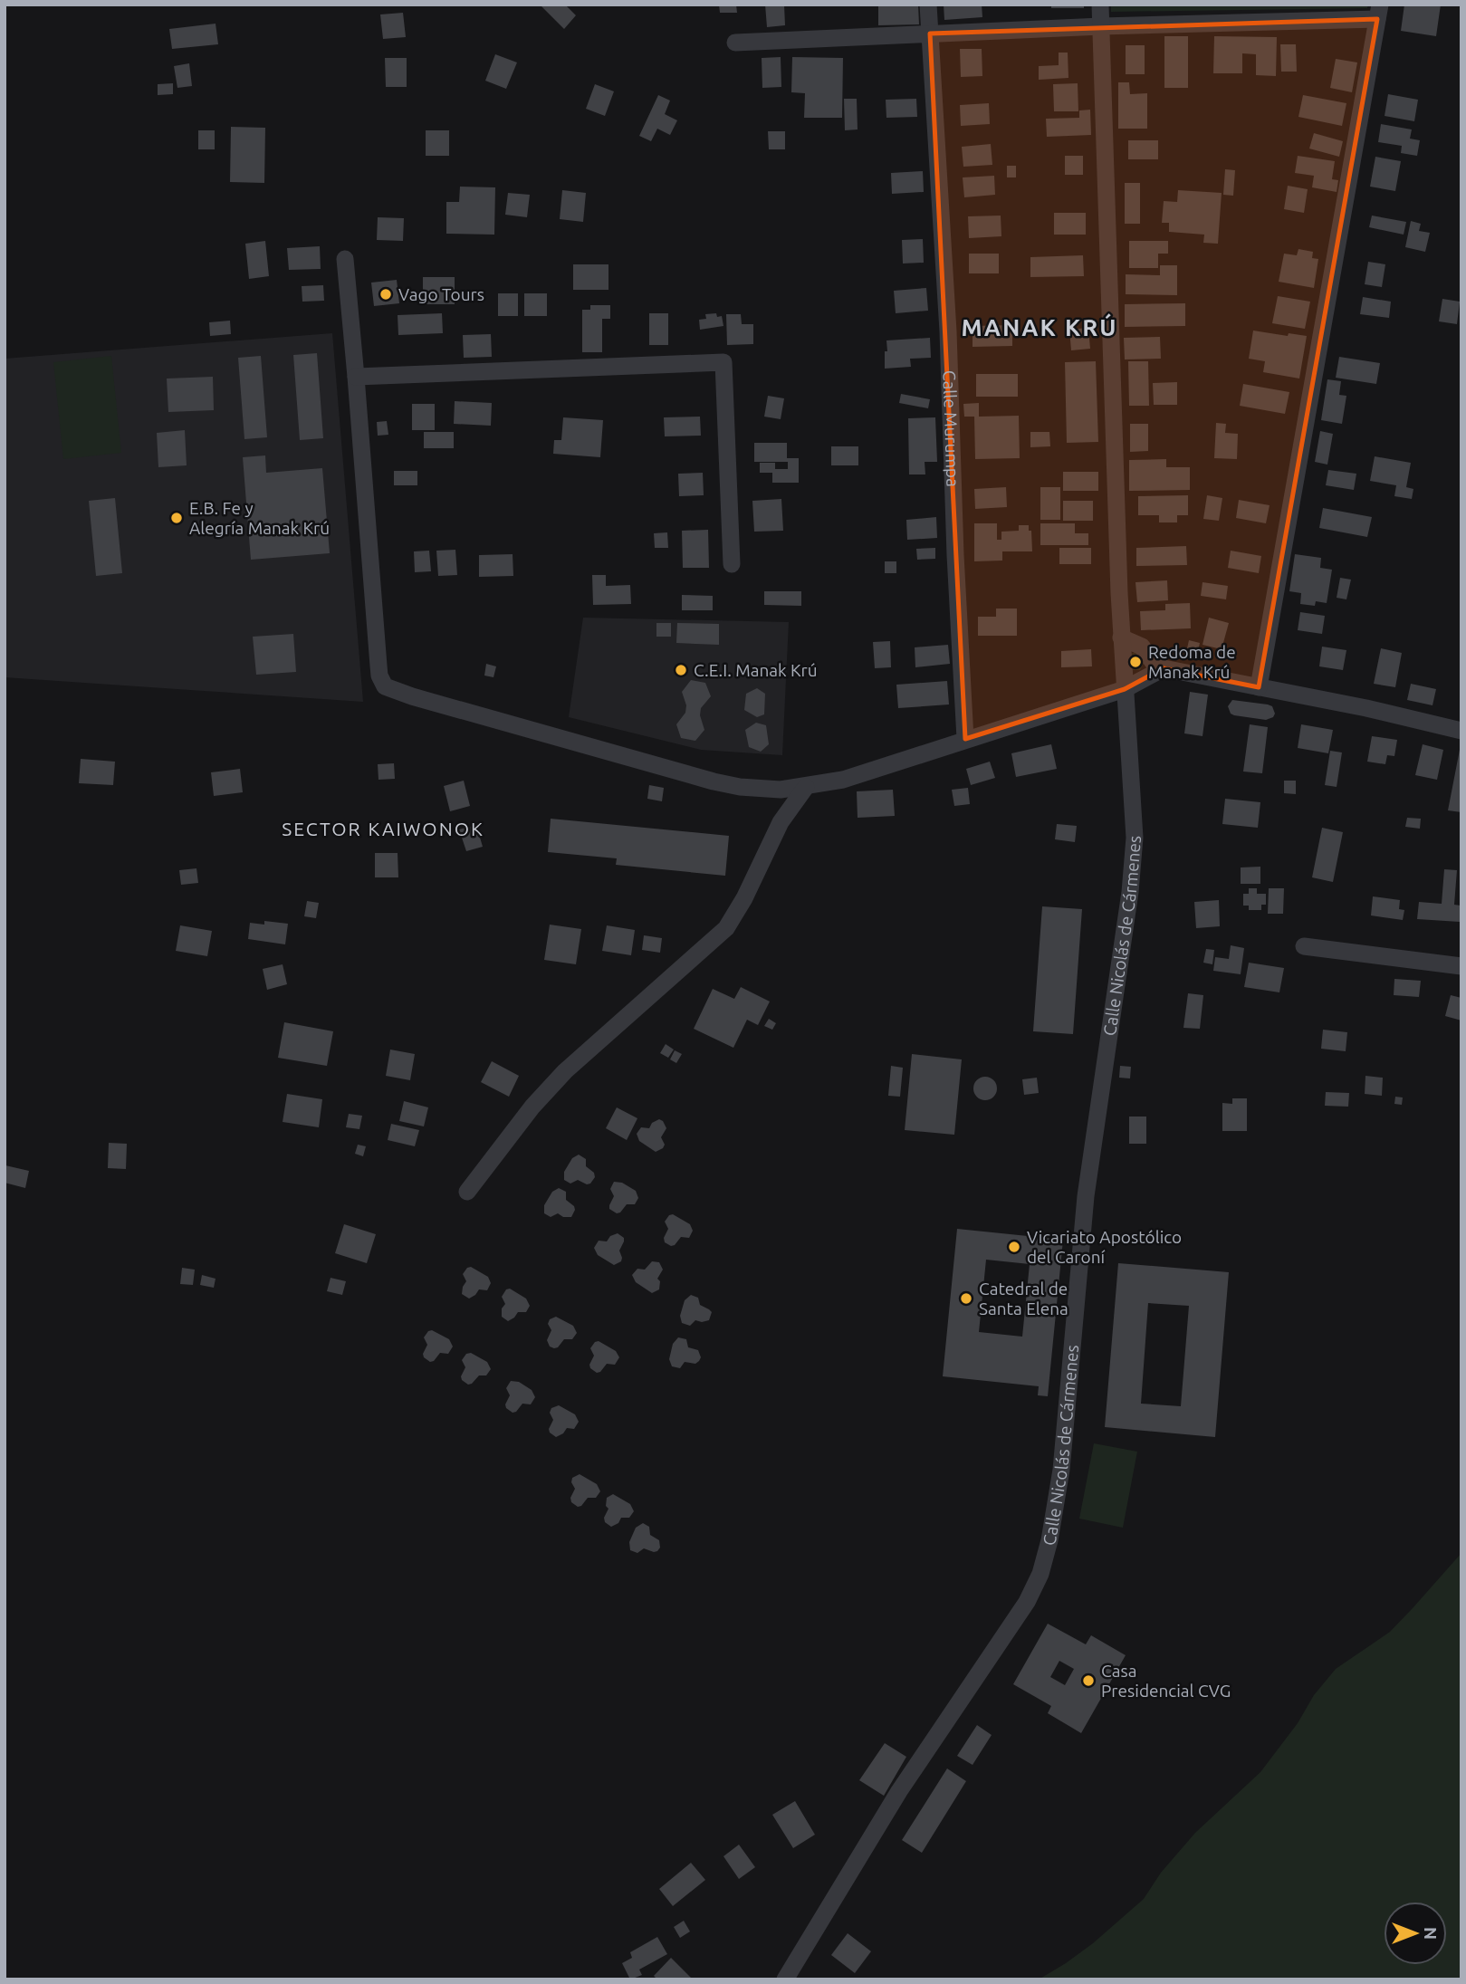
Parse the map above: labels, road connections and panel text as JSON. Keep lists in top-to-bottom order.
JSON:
{
  "streets": {
    "street": ["Calle Murumpa", "Calle Nicolás de Cármenes"]
  },
  "districts": ["MANAK KRÚ", "SECTOR KAIWONOK"],
  "places": [
    "Vago Tours",
    "E.B. Fe y Alegría Manak Krú",
    "Redoma de Manak Krú",
    "C.E.I. Manak Krú",
    "Vicariato Apostólico del Caroní",
    "Catedral de Santa Elena",
    "Casa Presidencial CVG"
  ],
  "north": "right"
}
